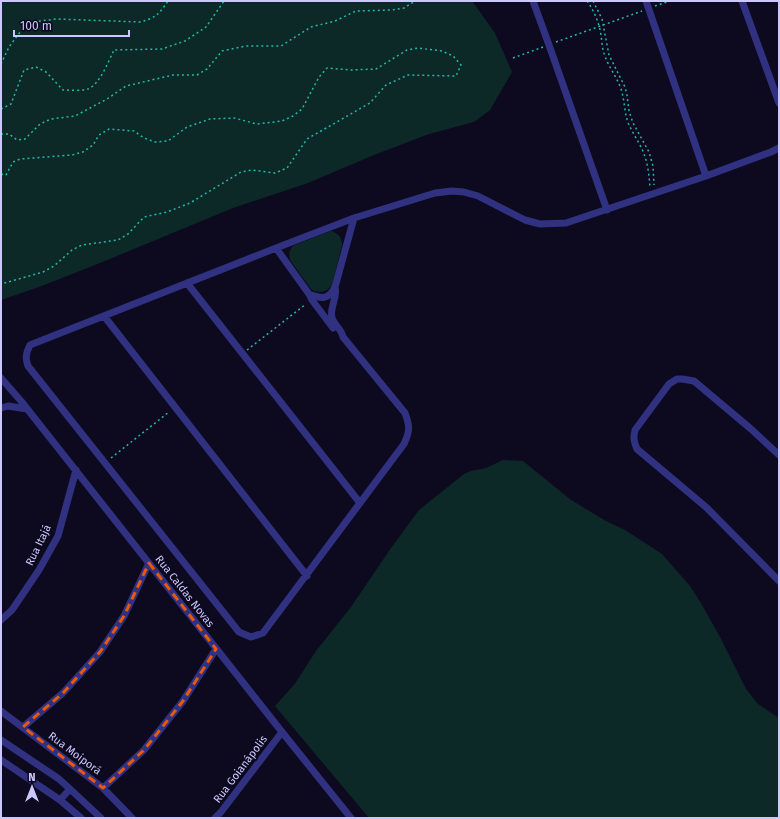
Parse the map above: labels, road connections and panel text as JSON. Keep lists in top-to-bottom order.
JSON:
{
  "streets": {
    "street": [
      "Rua Itajá",
      "Rua Caldas Novas",
      "Rua Moiporá",
      "Rua Goianápolis"
    ]
  },
  "crossings": [
    ["Rua Itajá", "Rua Caldas Novas"],
    ["Rua Caldas Novas", "Rua Goianápolis"]
  ],
  "scale_bar": "100 m",
  "north": "top"
}
